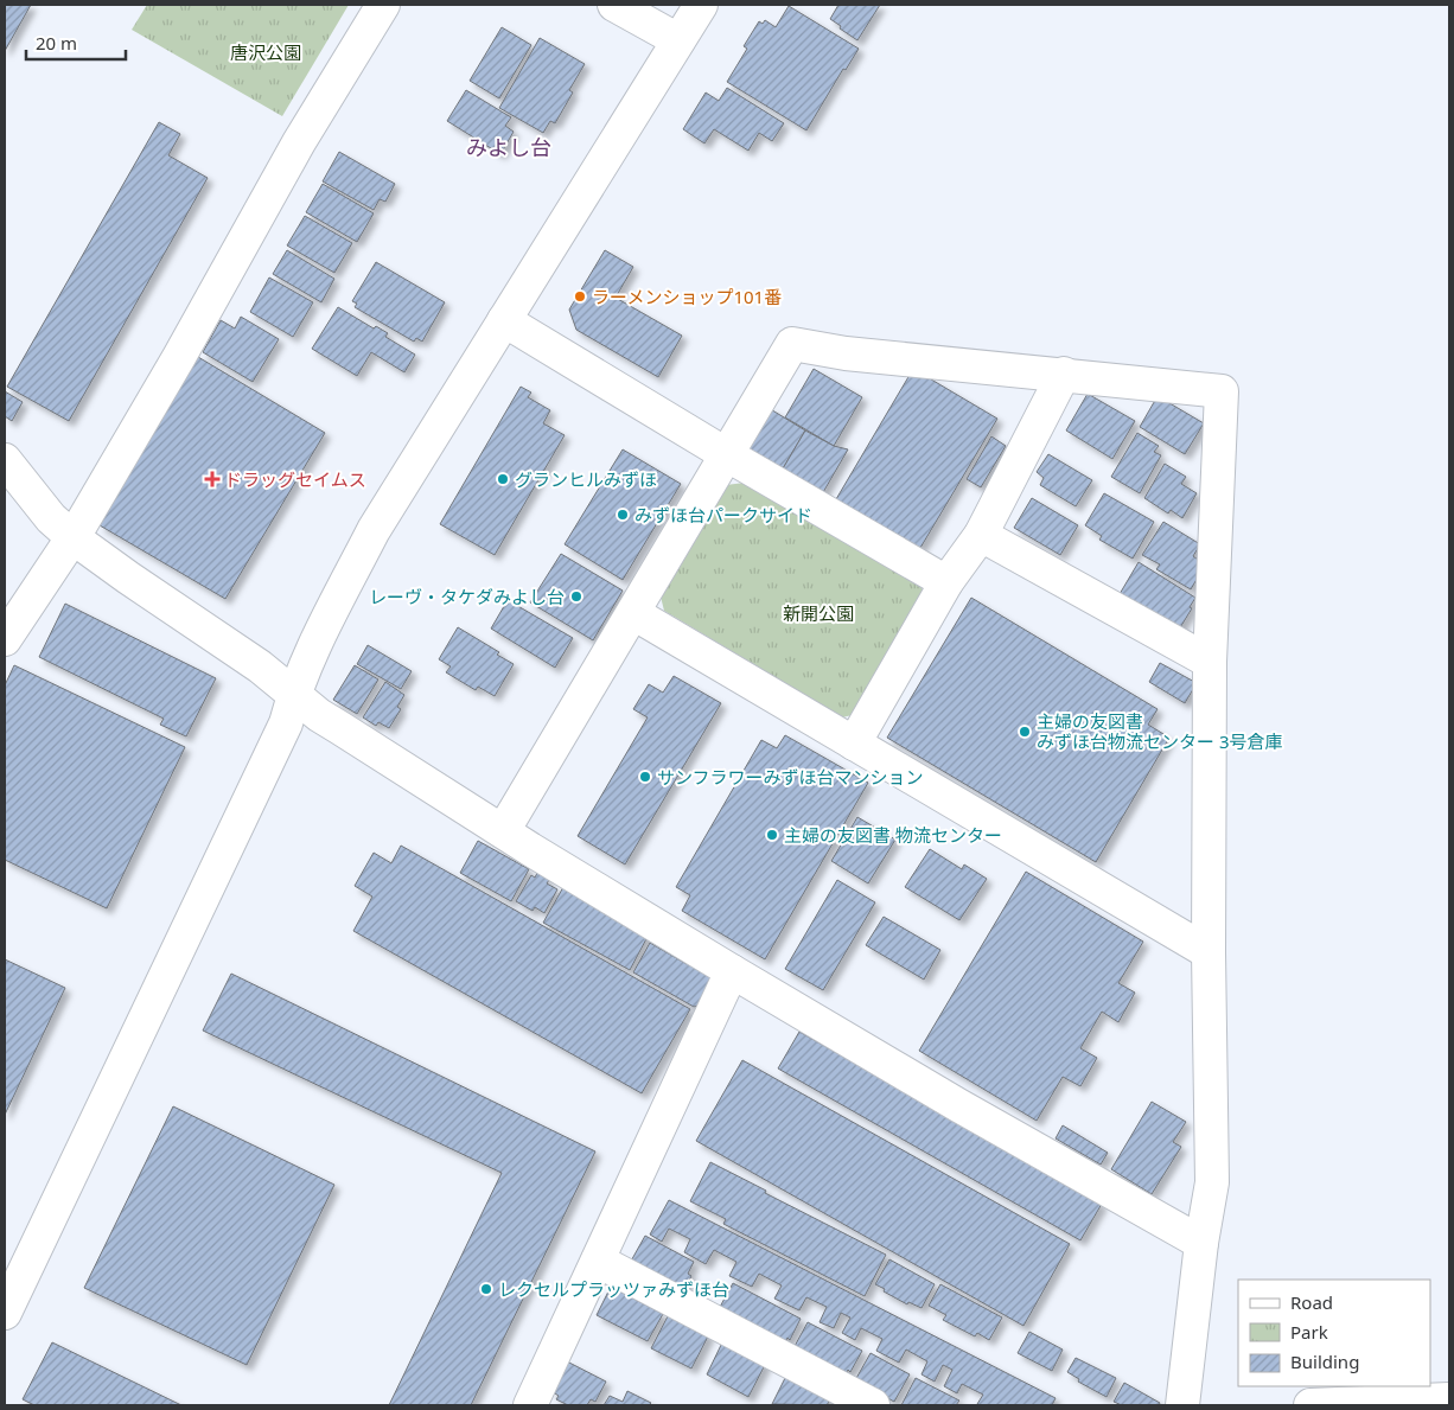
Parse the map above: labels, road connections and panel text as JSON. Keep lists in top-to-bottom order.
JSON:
{
  "districts": ["みよし台"],
  "parks": ["唐沢公園", "新開公園"],
  "places": {
    "other": [
      "ラーメンショップ101番",
      "グランヒルみずほ",
      "みずほ台パークサイド",
      "レーヴ・タケダみよし台",
      "主婦の友図書 みずほ台物流センター 3号倉庫",
      "サンフラワーみずほ台マンション",
      "主婦の友図書 物流センター",
      "レクセルプラッツァみずほ台"
    ],
    "health": ["ドラッグセイムス"]
  },
  "legend": ["Road", "Park", "Building"],
  "scale_bar": "20 m"
}
